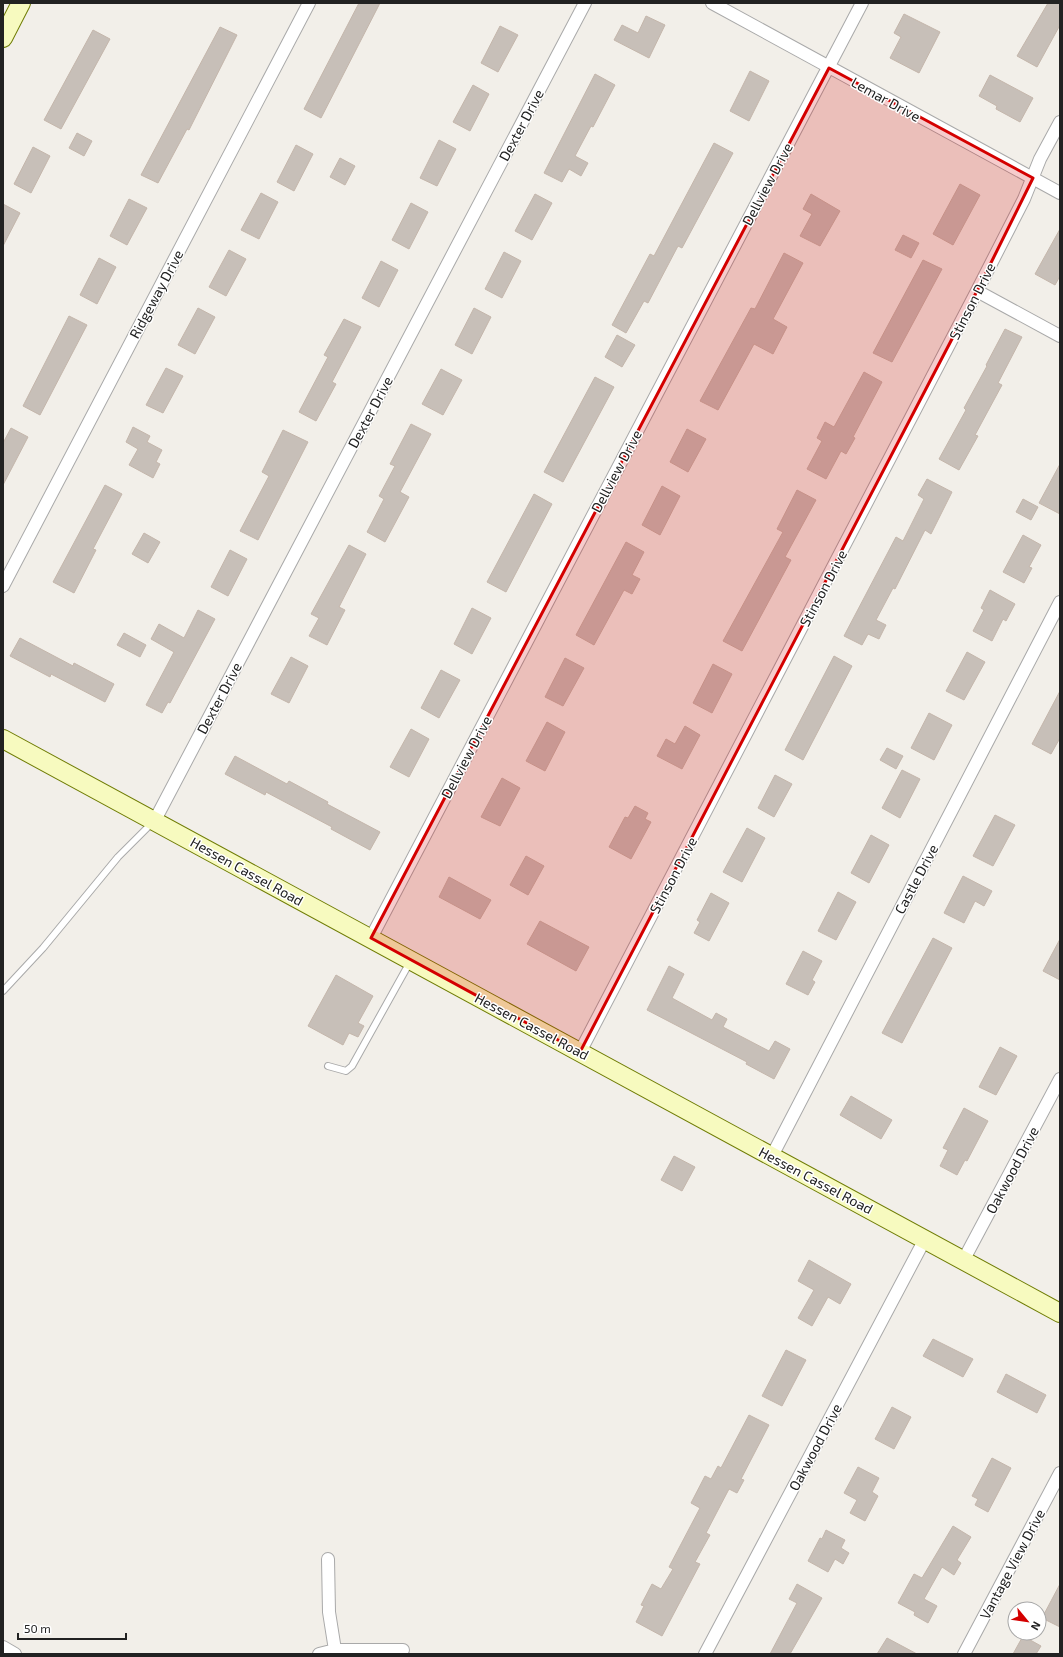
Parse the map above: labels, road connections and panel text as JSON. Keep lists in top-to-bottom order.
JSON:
{
  "streets": {
    "main road": ["Hessen Cassel Road"],
    "street": [
      "Lemar Drive",
      "Dexter Drive",
      "Dellview Drive",
      "Ridgeway Drive",
      "Stinson Drive",
      "Castle Drive",
      "Oakwood Drive",
      "Vantage View Drive"
    ]
  },
  "crossings": [
    ["Lemar Drive", "Dellview Drive"],
    ["Lemar Drive", "Stinson Drive"],
    ["Dexter Drive", "Hessen Cassel Road"],
    ["Dellview Drive", "Hessen Cassel Road"],
    ["Stinson Drive", "Hessen Cassel Road"],
    ["Hessen Cassel Road", "Castle Drive"],
    ["Hessen Cassel Road", "Oakwood Drive"]
  ],
  "scale_bar": "50 m",
  "north": "bottom right"
}
